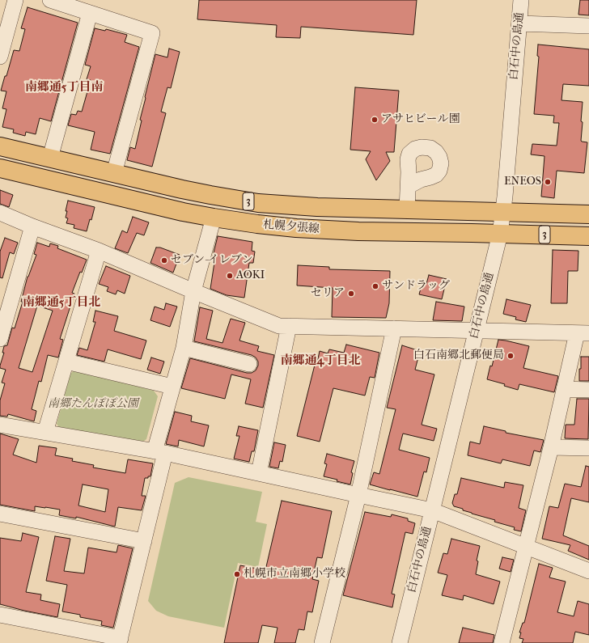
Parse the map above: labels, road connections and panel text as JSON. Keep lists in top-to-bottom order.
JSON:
{
  "streets": {
    "main road": ["3", "札幌夕張線"],
    "street": ["白石中の島通"]
  },
  "crossings": [
    ["白石中の島通", "札幌夕張線"]
  ],
  "districts": ["南郷通5丁目南", "南郷通5丁目北", "南郷通4丁目北"],
  "parks": ["南郷たんぽぽ公園"],
  "places": [
    "アサヒビール園",
    "ENEOS",
    "セブン-イレブン",
    "AOKI",
    "サンドラッグ",
    "セリア",
    "白石南郷北郵便局",
    "札幌市立南郷小学校"
  ]
}
